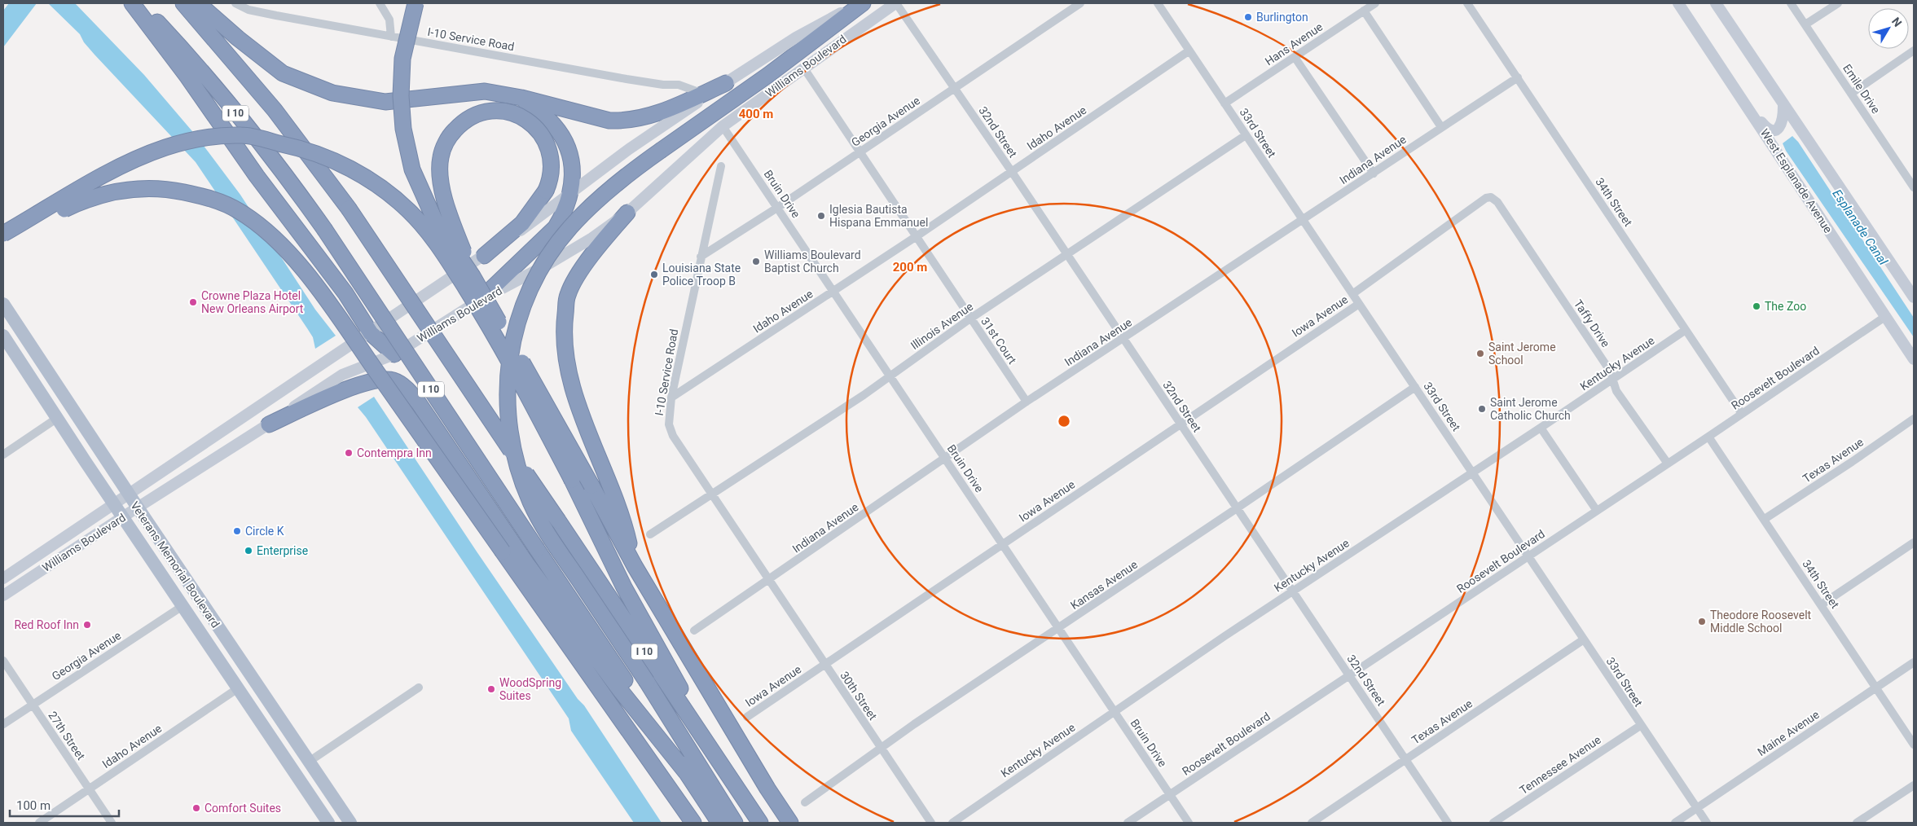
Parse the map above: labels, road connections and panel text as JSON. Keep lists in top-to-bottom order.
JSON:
{
  "streets": {
    "highway": ["I 10"],
    "main road": ["Williams Boulevard", "West Esplanade Avenue", "Veterans Memorial Boulevard"],
    "street": [
      "I-10 Service Road",
      "Hans Avenue",
      "Emile Drive",
      "Georgia Avenue",
      "Idaho Avenue",
      "32nd Street",
      "33rd Street",
      "Indiana Avenue",
      "Bruin Drive",
      "34th Street",
      "Iowa Avenue",
      "Taffy Drive",
      "Illinois Avenue",
      "31st Court",
      "Kentucky Avenue",
      "Roosevelt Boulevard",
      "Texas Avenue",
      "Kansas Avenue",
      "30th Street",
      "Maine Avenue",
      "27th Street",
      "Tennessee Avenue"
    ]
  },
  "crossings": [
    ["I-10 Service Road", "Georgia Avenue"],
    ["I-10 Service Road", "Idaho Avenue"],
    ["I-10 Service Road", "Indiana Avenue"],
    ["I-10 Service Road", "Illinois Avenue"],
    ["I-10 Service Road", "30th Street"],
    ["Hans Avenue", "33rd Street"],
    ["Williams Boulevard", "32nd Street"],
    ["Williams Boulevard", "Bruin Drive"],
    ["Williams Boulevard", "31st Court"],
    ["Williams Boulevard", "Veterans Memorial Boulevard"],
    ["Georgia Avenue", "32nd Street"],
    ["Georgia Avenue", "Bruin Drive"],
    ["Georgia Avenue", "31st Court"],
    ["Georgia Avenue", "Veterans Memorial Boulevard"],
    ["Georgia Avenue", "27th Street"],
    ["Idaho Avenue", "32nd Street"],
    ["Idaho Avenue", "33rd Street"],
    ["Idaho Avenue", "Bruin Drive"],
    ["Idaho Avenue", "31st Court"],
    ["Idaho Avenue", "Veterans Memorial Boulevard"],
    ["Idaho Avenue", "27th Street"],
    ["32nd Street", "Indiana Avenue"],
    ["32nd Street", "Iowa Avenue"],
    ["32nd Street", "Illinois Avenue"],
    ["32nd Street", "Kentucky Avenue"],
    ["32nd Street", "Roosevelt Boulevard"],
    ["32nd Street", "Texas Avenue"],
    ["32nd Street", "Kansas Avenue"],
    ["33rd Street", "Indiana Avenue"],
    ["33rd Street", "Iowa Avenue"],
    ["33rd Street", "Illinois Avenue"],
    ["33rd Street", "Kentucky Avenue"],
    ["33rd Street", "Roosevelt Boulevard"],
    ["33rd Street", "Texas Avenue"],
    ["33rd Street", "Kansas Avenue"],
    ["33rd Street", "Maine Avenue"],
    ["33rd Street", "Tennessee Avenue"],
    ["Indiana Avenue", "Bruin Drive"],
    ["Indiana Avenue", "34th Street"],
    ["Indiana Avenue", "31st Court"],
    ["Indiana Avenue", "30th Street"],
    ["West Esplanade Avenue", "Roosevelt Boulevard"],
    ["Bruin Drive", "Iowa Avenue"],
    ["Bruin Drive", "Illinois Avenue"],
    ["Bruin Drive", "Kentucky Avenue"],
    ["Bruin Drive", "Roosevelt Boulevard"],
    ["Bruin Drive", "Kansas Avenue"],
    ["34th Street", "Kentucky Avenue"],
    ["34th Street", "Roosevelt Boulevard"],
    ["34th Street", "Texas Avenue"],
    ["34th Street", "Maine Avenue"],
    ["Iowa Avenue", "Taffy Drive"],
    ["Iowa Avenue", "30th Street"],
    ["Taffy Drive", "Kentucky Avenue"],
    ["Taffy Drive", "Roosevelt Boulevard"],
    ["Illinois Avenue", "31st Court"],
    ["Kansas Avenue", "30th Street"]
  ],
  "water": ["Esplanade Canal"],
  "places": [
    "Burlington",
    "Iglesia Bautista Hispana Emmanuel",
    "Williams Boulevard Baptist Church",
    "Louisiana State Police Troop B",
    "Crowne Plaza Hotel New Orleans Airport",
    "The Zoo",
    "Saint Jerome School",
    "Saint Jerome Catholic Church",
    "Contempra Inn",
    "Circle K",
    "Enterprise",
    "Theodore Roosevelt Middle School",
    "Red Roof Inn",
    "WoodSpring Suites",
    "Comfort Suites"
  ],
  "scale_bar": "100 m",
  "north": "top right",
  "rings": ["400 m", "200 m"]
}
